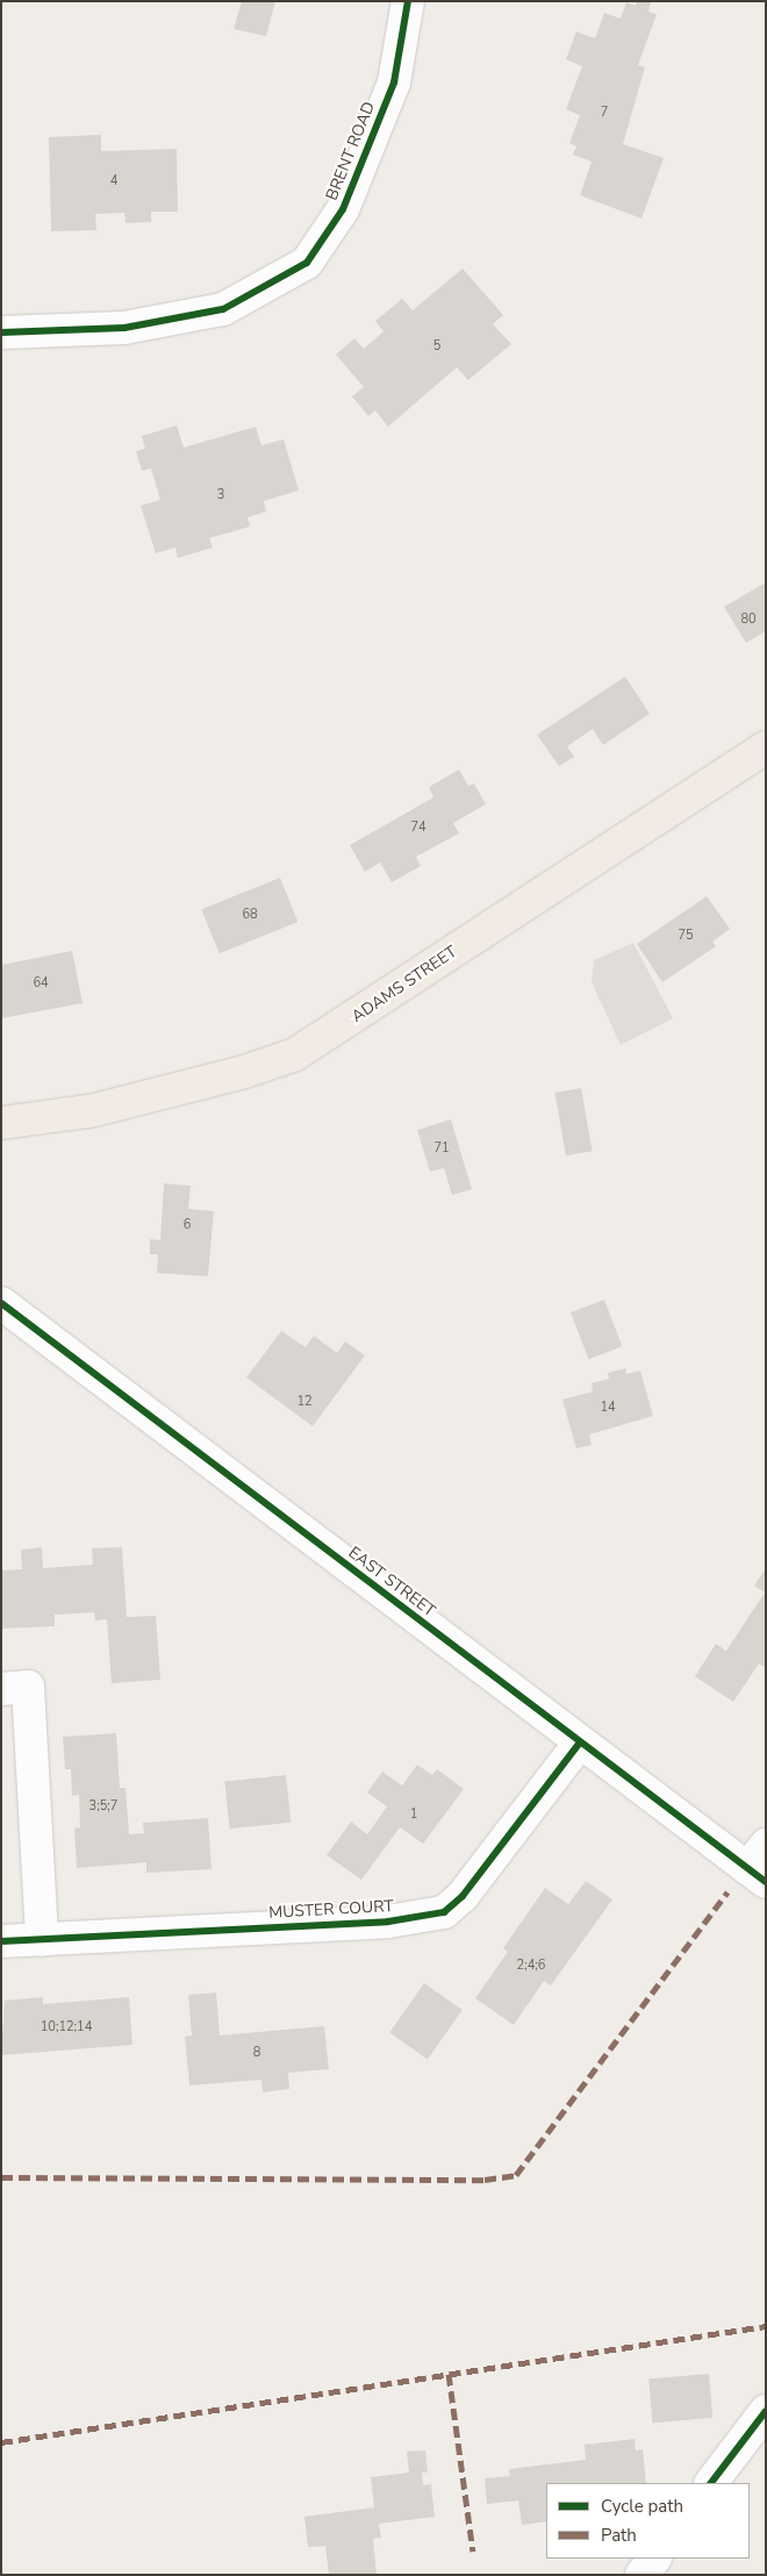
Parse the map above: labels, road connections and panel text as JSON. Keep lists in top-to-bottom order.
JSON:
{
  "streets": {
    "main road": ["ADAMS STREET"],
    "street": ["BRENT ROAD", "EAST STREET", "MUSTER COURT"]
  },
  "crossings": [
    ["EAST STREET", "MUSTER COURT"]
  ],
  "house_numbers": [
    "7",
    "4",
    "5",
    "3",
    "80",
    "74",
    "68",
    "75",
    "64",
    "71",
    "6",
    "12",
    "14",
    "3;5;7",
    "1",
    "2;4;6",
    "10;12;14",
    "8"
  ],
  "legend": ["Cycle path", "Path"]
}
